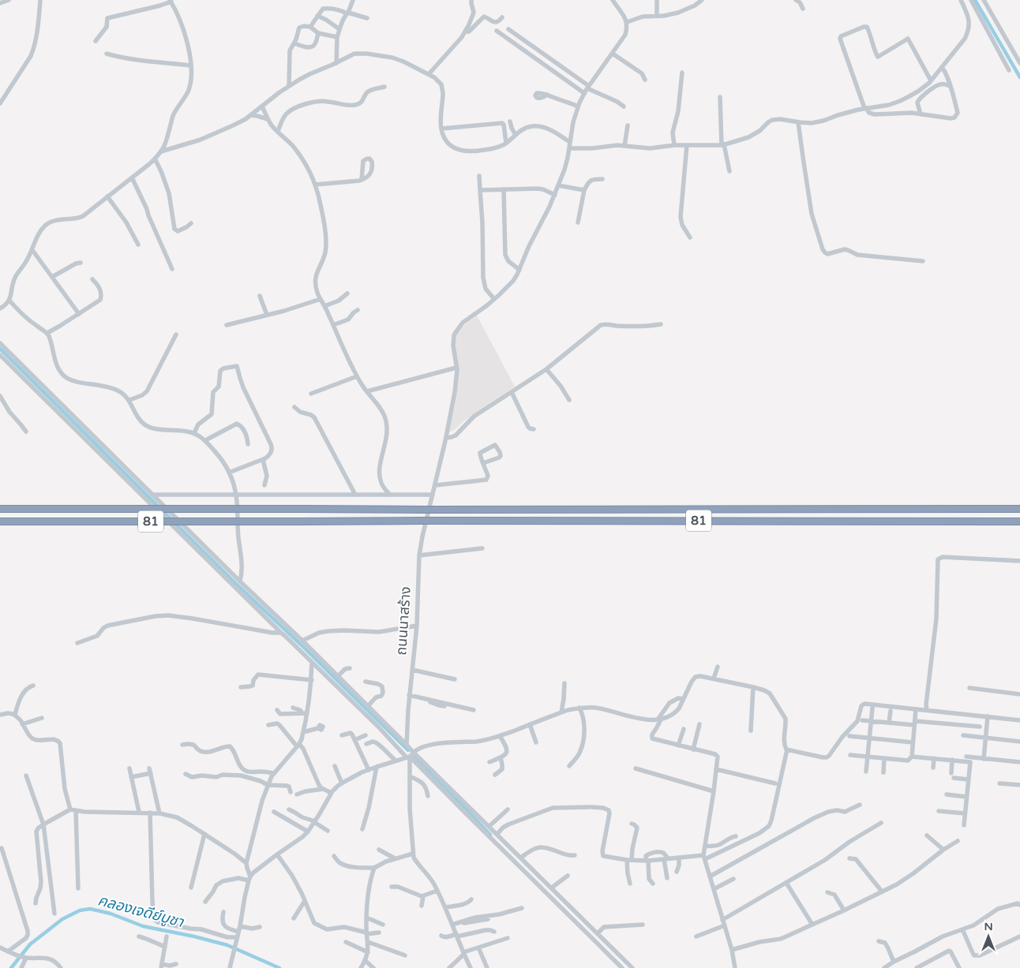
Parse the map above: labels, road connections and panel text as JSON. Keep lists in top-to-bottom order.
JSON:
{
  "streets": {
    "highway": ["81"],
    "street": ["ถนนนาสร้าง"]
  },
  "water": ["คลองเจดีย์บูชา"],
  "north": "top"
}
